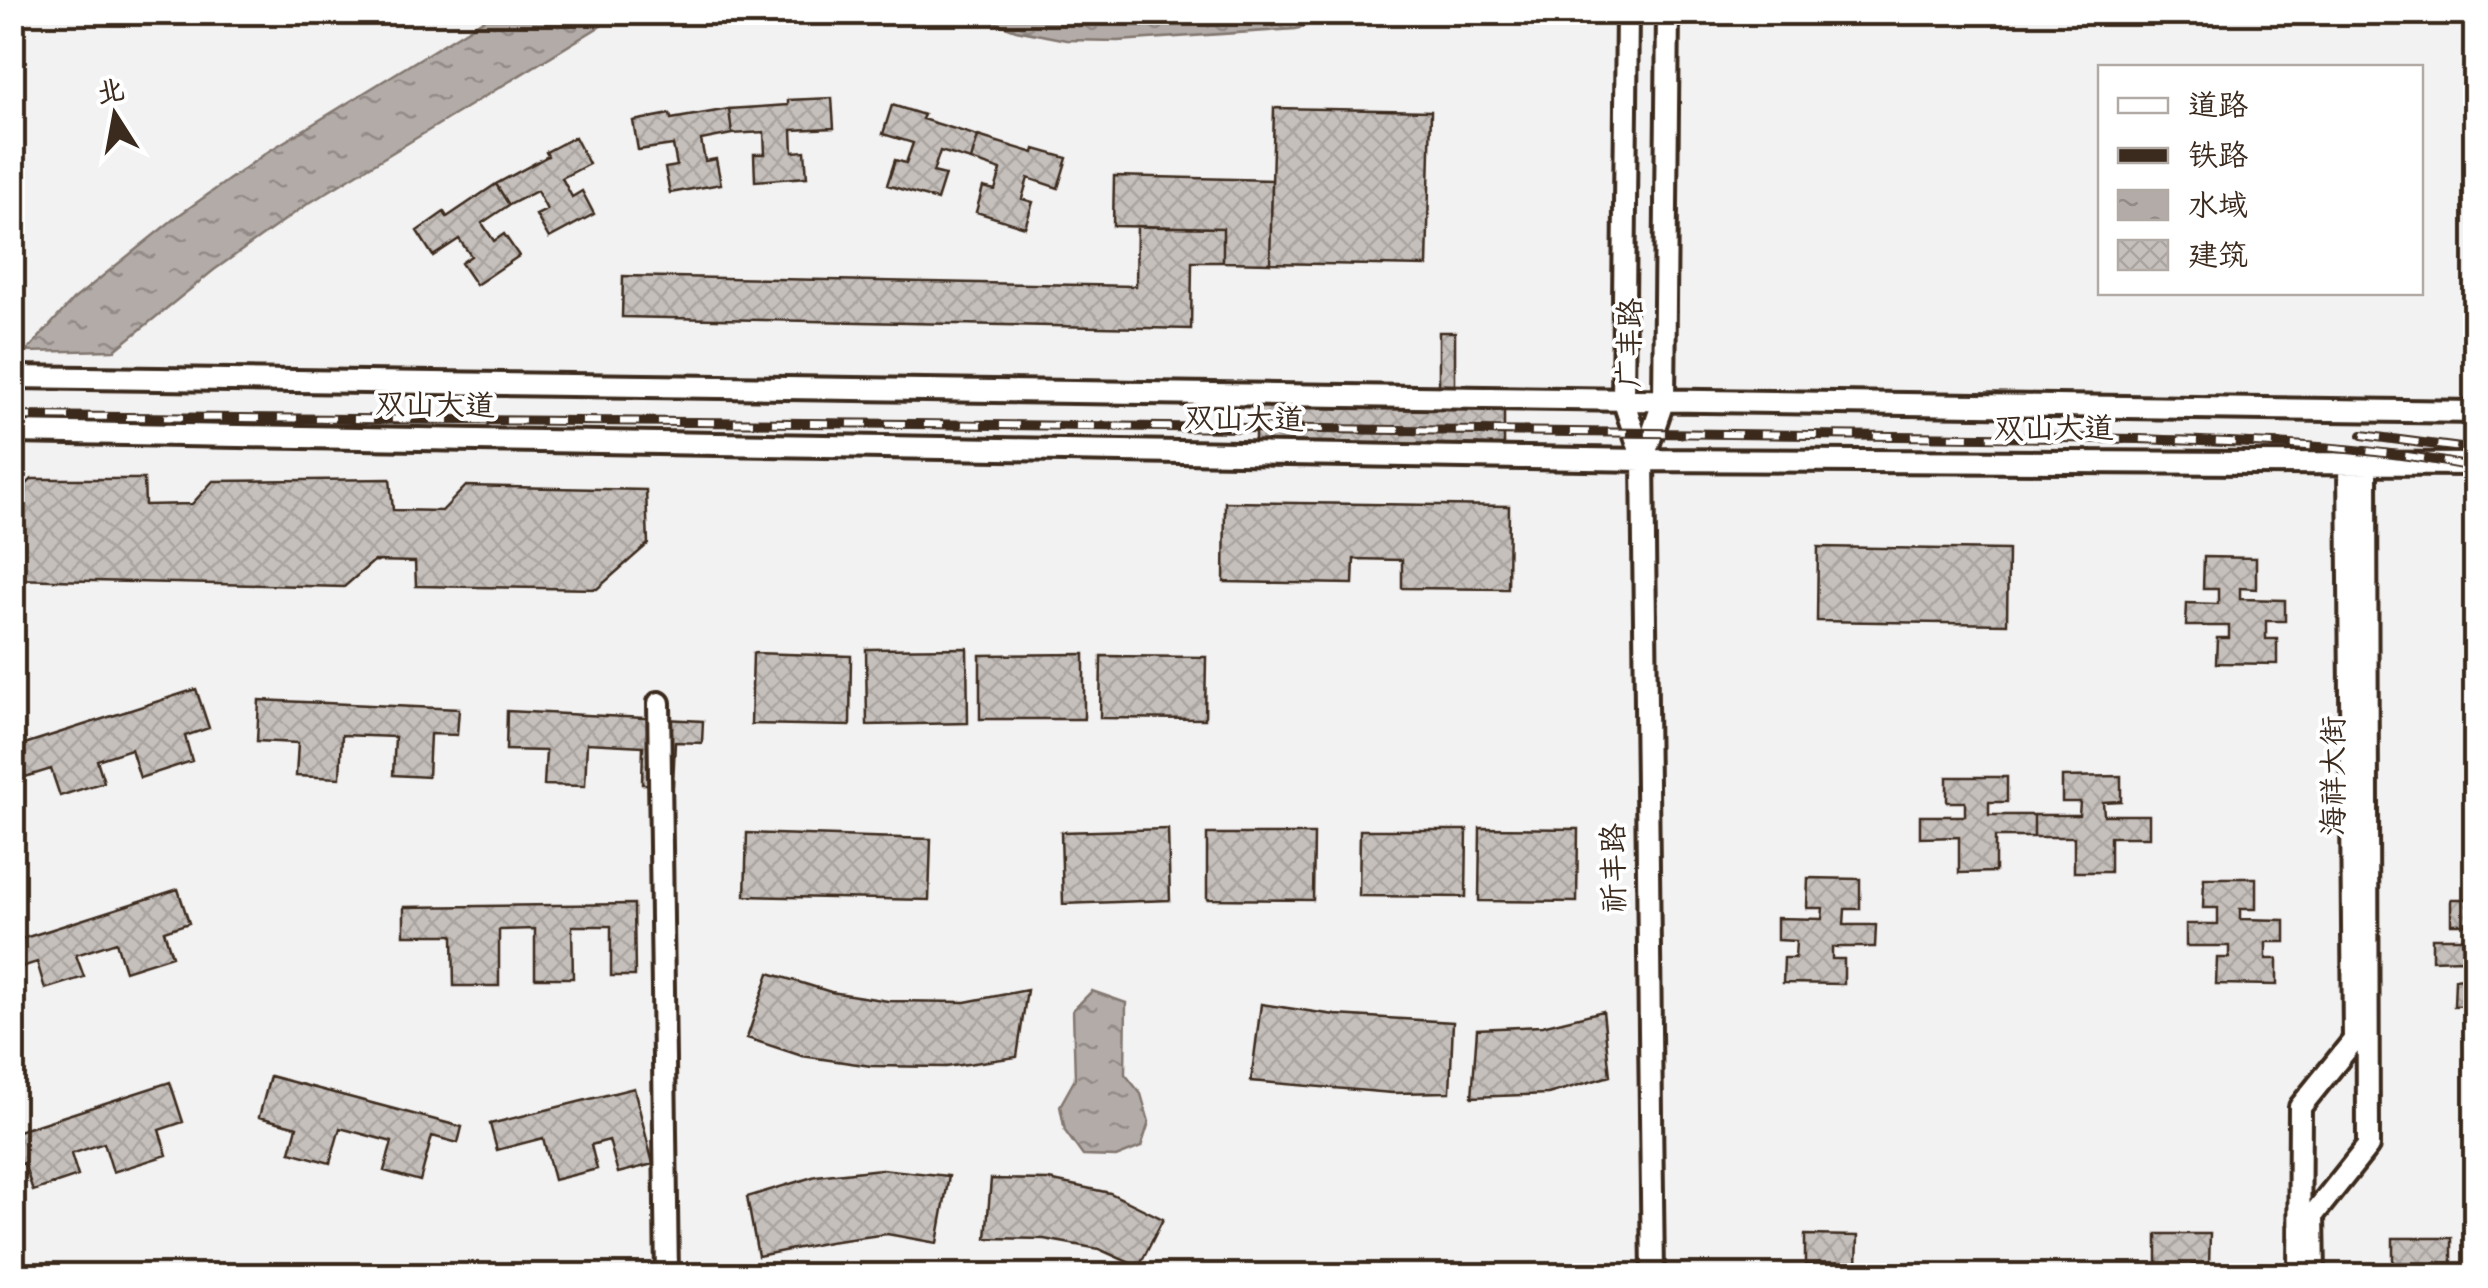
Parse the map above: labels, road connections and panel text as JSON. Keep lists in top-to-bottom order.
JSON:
{
  "streets": {
    "street": [
      "广丰路",
      "双山大道",
      "海祥大街",
      "祈丰路"
    ]
  },
  "crossings": [
    ["广丰路", "双山大道"],
    ["广丰路", "祈丰路"],
    ["双山大道", "海祥大街"],
    ["双山大道", "祈丰路"]
  ],
  "legend": [
    "道路",
    "铁路",
    "水域",
    "建筑"
  ],
  "north": "top"
}
